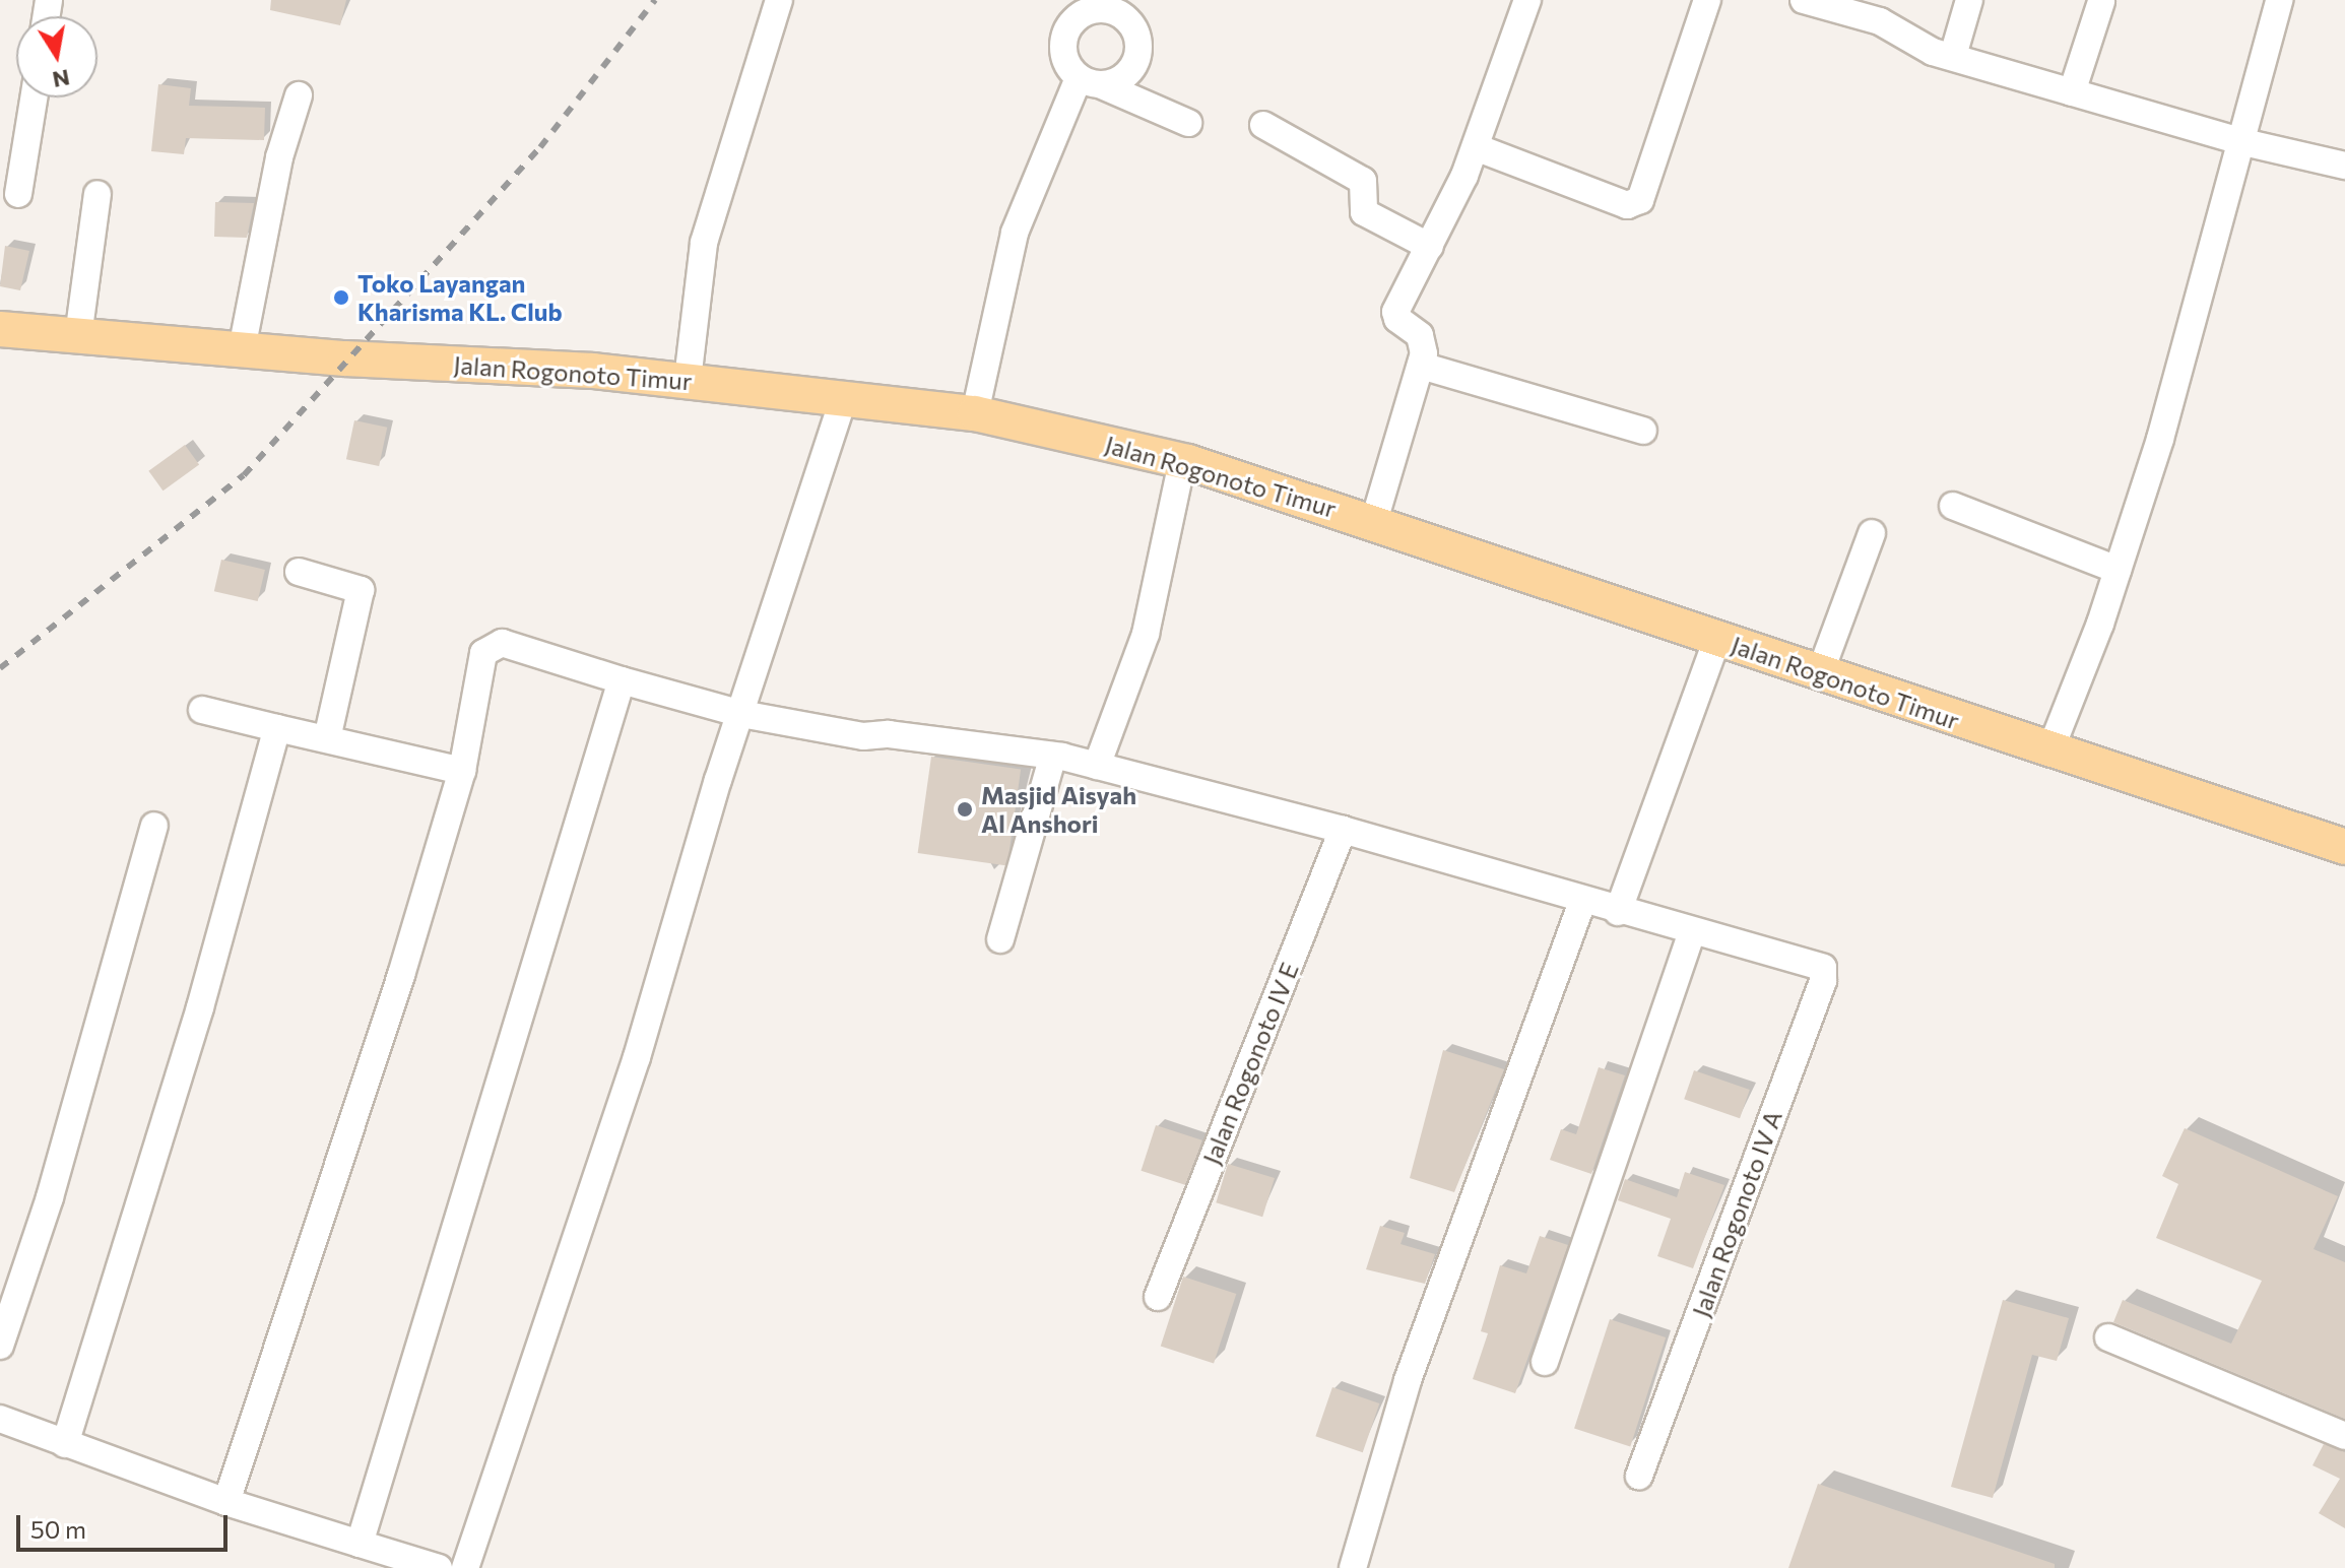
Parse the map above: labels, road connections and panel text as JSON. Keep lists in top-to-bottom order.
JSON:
{
  "streets": {
    "main road": ["Jalan Rogonoto Timur"],
    "street": ["Jalan Rogonoto IV E", "Jalan Rogonoto IV A"]
  },
  "places": ["Toko Layangan Kharisma KL. Club", "Masjid Aisyah Al Anshori"],
  "scale_bar": "50 m",
  "north": "bottom"
}
